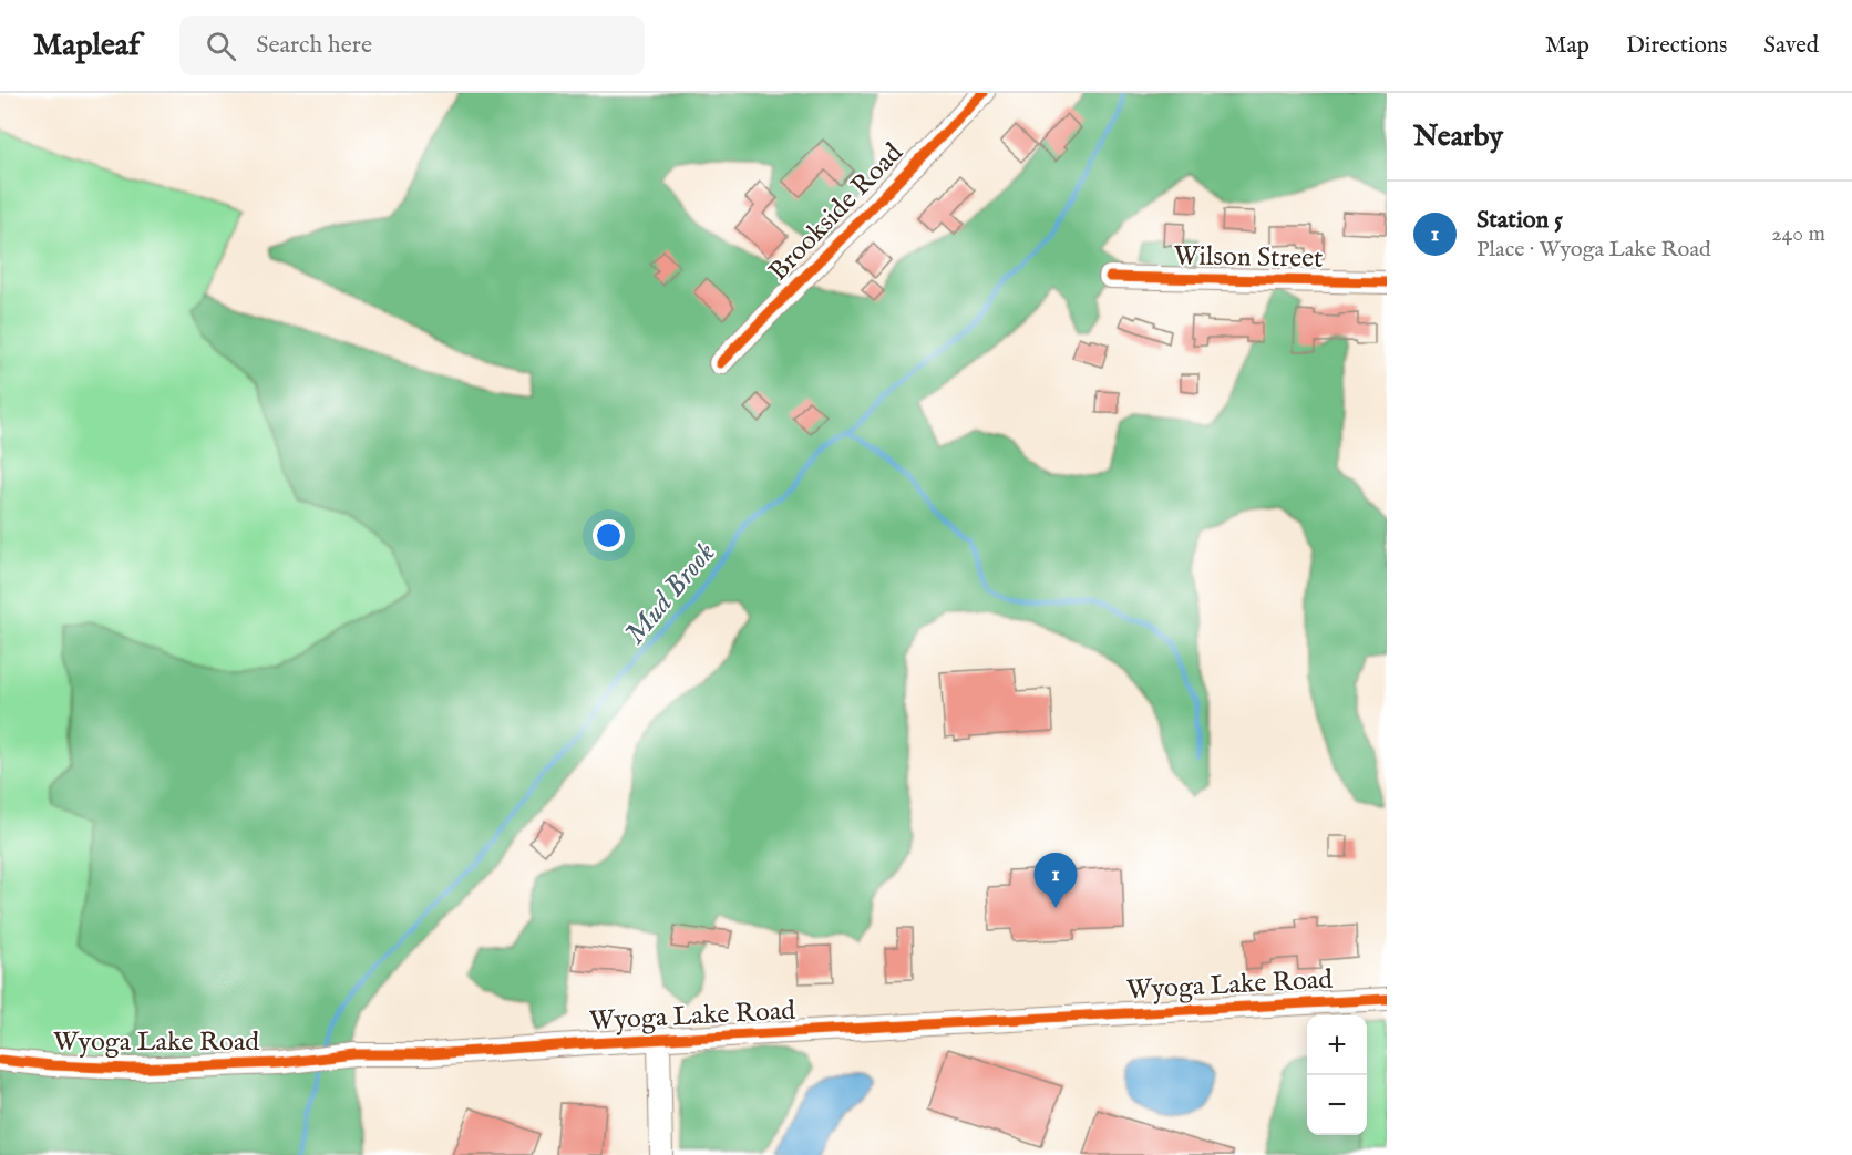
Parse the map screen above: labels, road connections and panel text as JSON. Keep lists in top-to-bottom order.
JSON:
{
  "streets": {
    "street": ["Brookside Road", "Wilson Street", "Wyoga Lake Road"]
  },
  "water": ["Mud Brook"],
  "page": {
    "header": "Mapleaf",
    "search": "Search here",
    "nav": ["Map", "Directions", "Saved"],
    "heading": "Nearby",
    "list": [
      {
        "mark": "1",
        "name": "Station 5",
        "note": "Place · Wyoga Lake Road",
        "value": "240 m"
      }
    ],
    "pins": "1",
    "map_buttons": ["+", "−"]
  }
}
